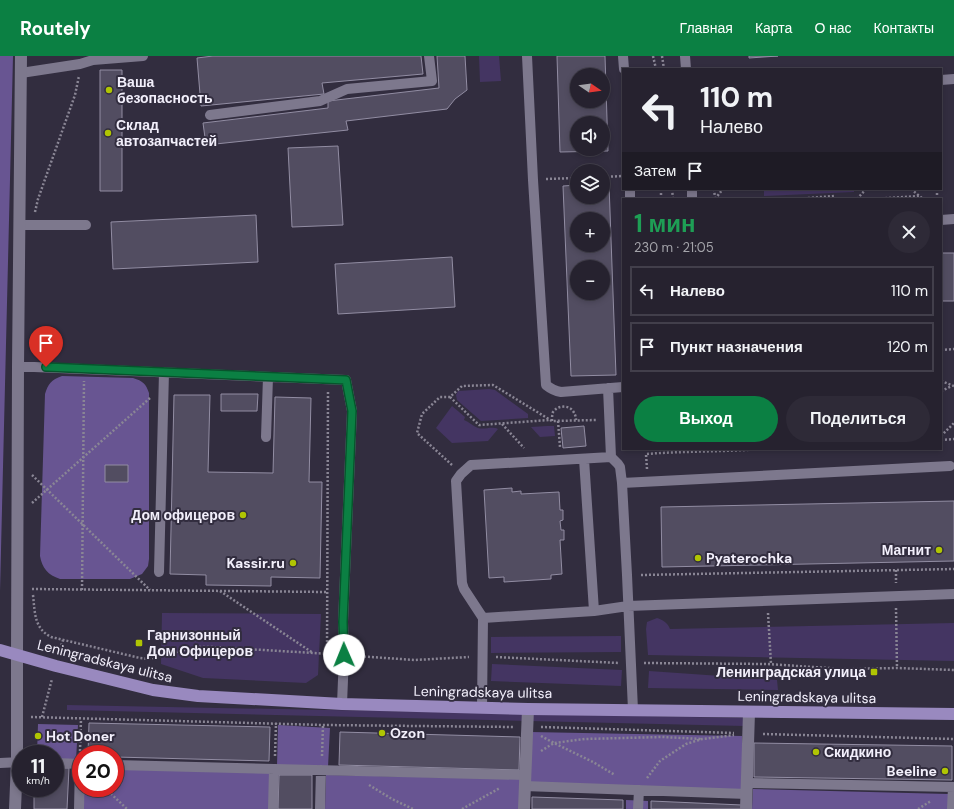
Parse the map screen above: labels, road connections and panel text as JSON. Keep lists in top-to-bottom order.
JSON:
{
  "streets": {
    "main road": ["Leningradskaya ulitsa"]
  },
  "places": {
    "other": [
      "Ваша безопасность",
      "Склад автозапчастей",
      "Дом офицеров",
      "Магнит",
      "Pyaterochka",
      "Kassir.ru",
      "Ozon",
      "Hot Doner",
      "Скидкино",
      "Beeline"
    ],
    "transit": ["Гарнизонный Дом Офицеров", "Ленинградская улица"]
  },
  "north": "right",
  "page": {
    "header": "Routely",
    "nav": [
      "Главная",
      "Карта",
      "О нас",
      "Контакты"
    ],
    "map_buttons": ["+", "−"],
    "turn": ["110 m", "Налево"],
    "then": "Затем",
    "heading": ["1 мин", "230 m · 21:05"],
    "list": [
      {
        "name": "Налево",
        "value": "110 m"
      },
      {
        "name": "Пункт назначения",
        "value": "120 m"
      }
    ],
    "buttons": ["Выход", "Поделиться"],
    "speed": "11 km/h",
    "limit": "20"
  }
}
